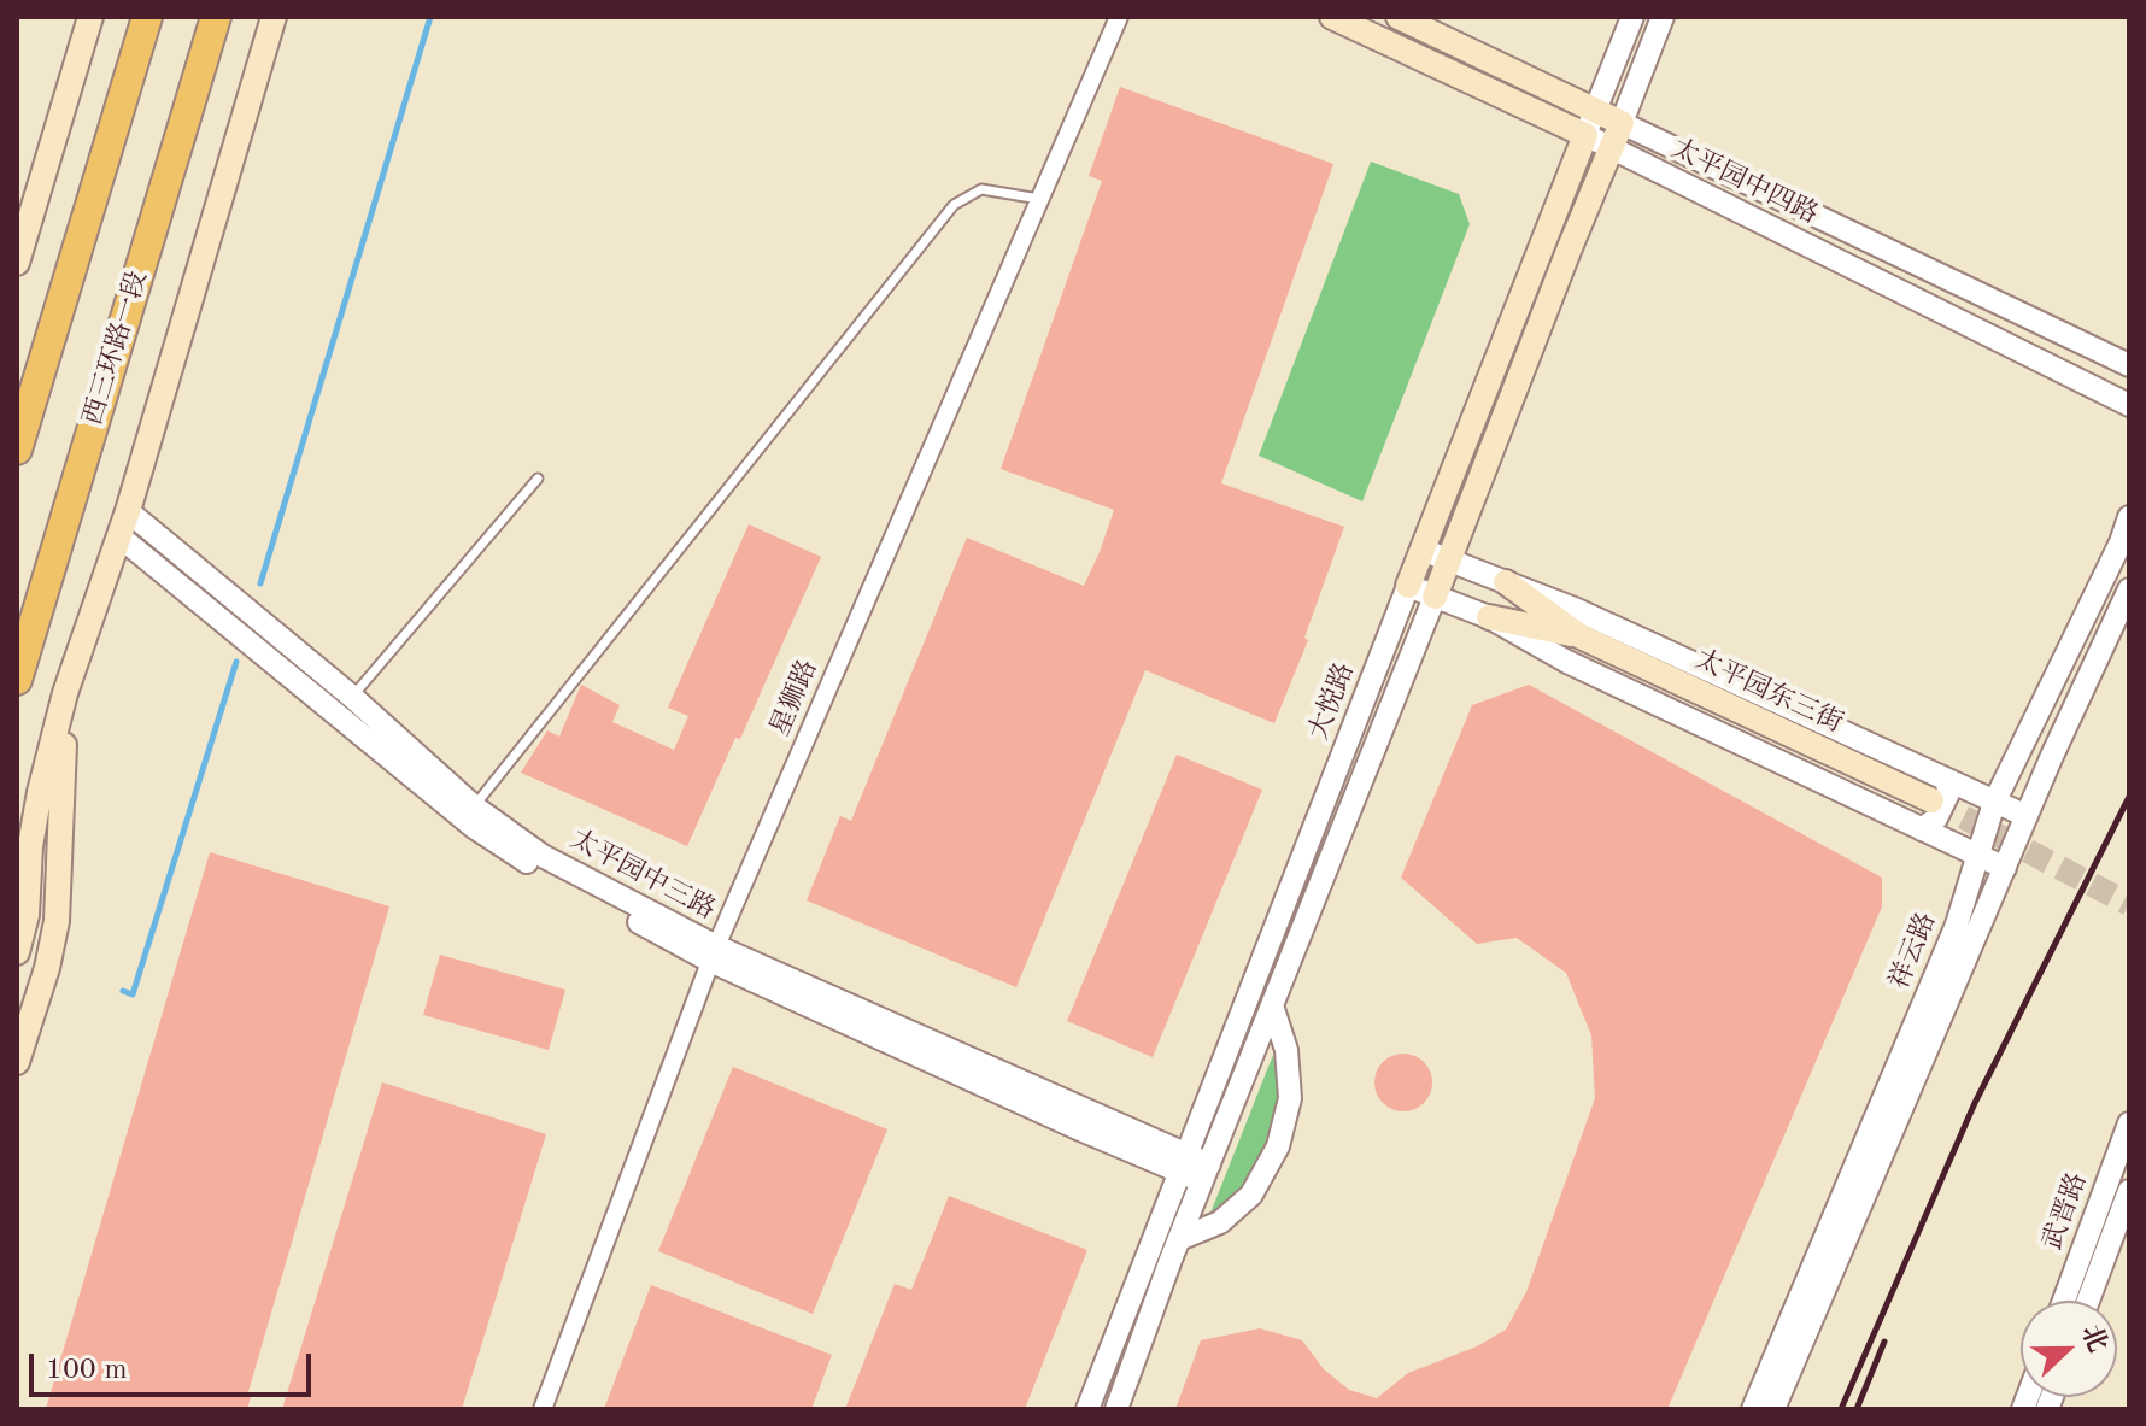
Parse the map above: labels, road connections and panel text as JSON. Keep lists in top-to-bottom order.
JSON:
{
  "streets": {
    "highway": ["西三环路一段"],
    "main road": ["太平园中四路", "太平园东三街", "大悦路"],
    "street": [
      "星狮路",
      "太平园中三路",
      "祥云路",
      "武晋路"
    ]
  },
  "crossings": [
    ["太平园中四路", "大悦路"],
    ["星狮路", "太平园中三路"],
    ["大悦路", "太平园中三路"]
  ],
  "scale_bar": "100 m",
  "north": "right"
}
